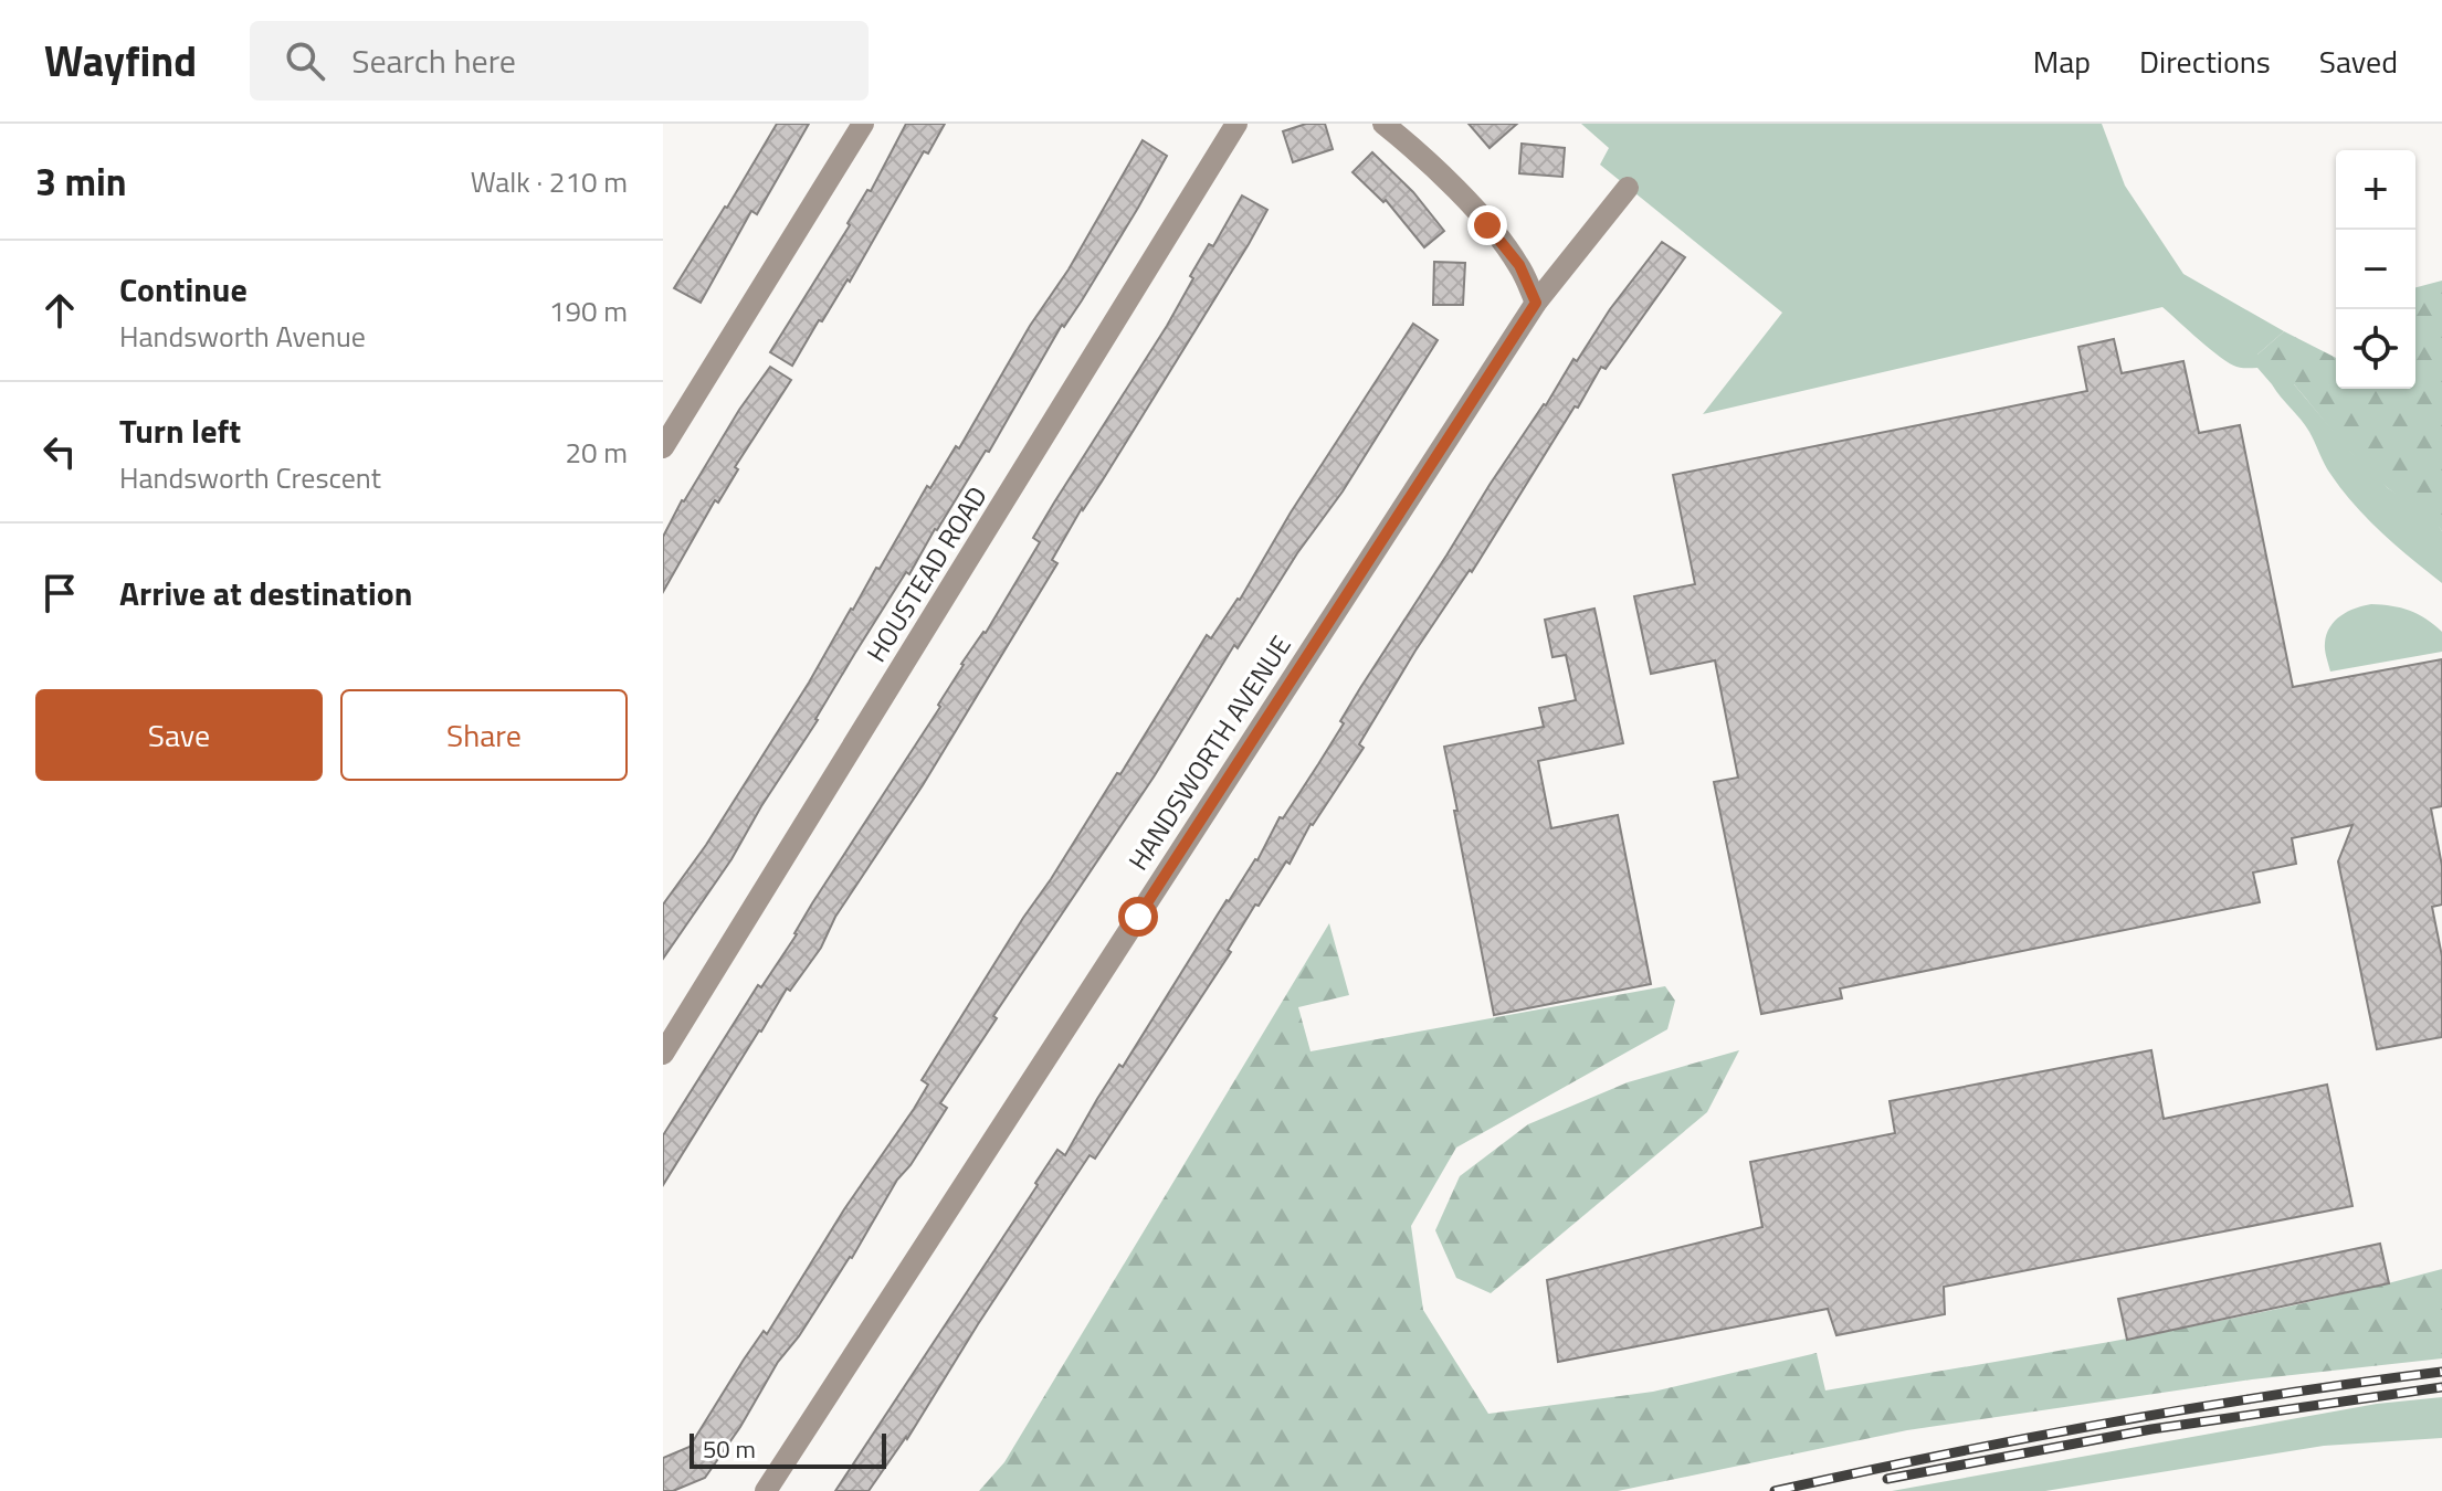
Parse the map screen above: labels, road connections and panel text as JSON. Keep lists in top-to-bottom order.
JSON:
{
  "streets": {
    "street": ["HOUSTEAD ROAD", "HANDSWORTH AVENUE"]
  },
  "scale_bar": "50 m",
  "page": {
    "header": "Wayfind",
    "search": "Search here",
    "nav": ["Map", "Directions", "Saved"],
    "heading": ["3 min", "Walk · 210 m"],
    "map_buttons": ["+", "−"],
    "list": [
      ["Continue", "Handsworth Avenue", "190 m"],
      ["Turn left", "Handsworth Crescent", "20 m"],
      "Arrive at destination"
    ],
    "buttons": ["Save", "Share"],
    "scale": "50 m"
  }
}
